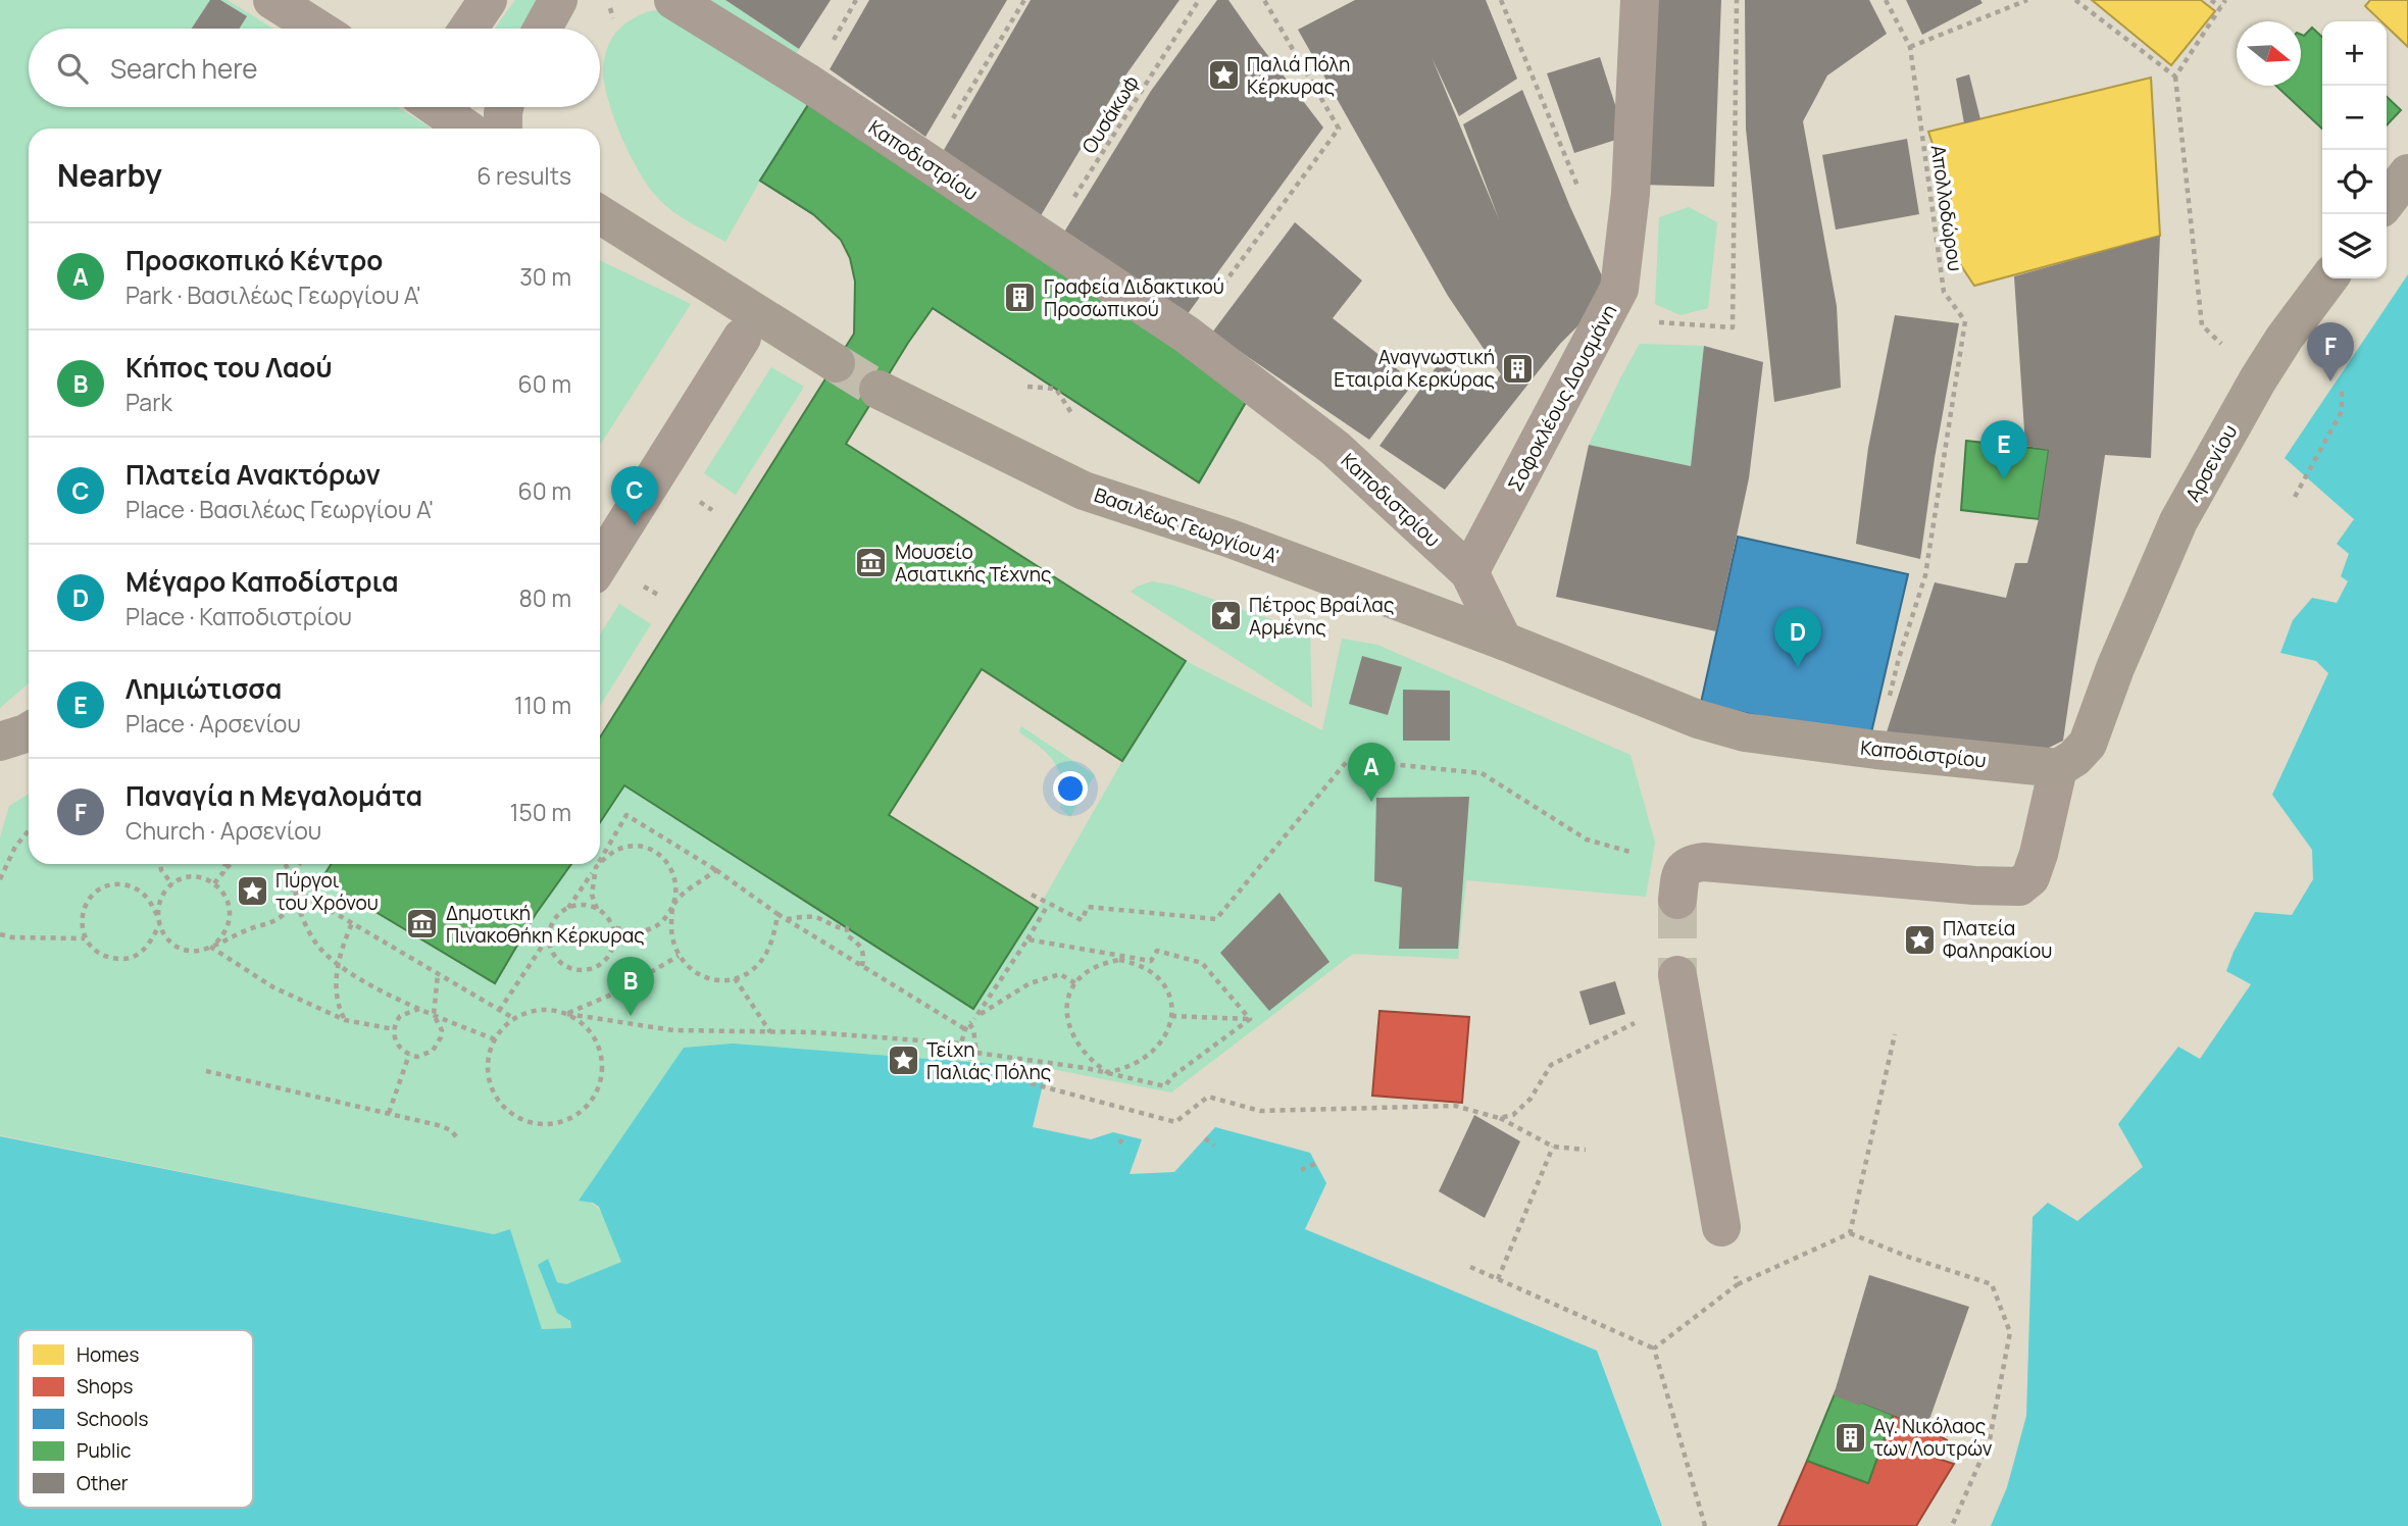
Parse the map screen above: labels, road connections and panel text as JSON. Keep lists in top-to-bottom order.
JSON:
{
  "streets": {
    "main road": ["Καποδιστρίου", "Αρσενίου", "Βασιλέως Γεωργίου Α'"],
    "street": ["Σοφοκλέους Δουσμάνη"],
    "path": ["Ουσάκωφ", "Απολλοδώρου"]
  },
  "crossings": [
    ["Ουσάκωφ", "Καποδιστρίου"],
    ["Καποδιστρίου", "Σοφοκλέους Δουσμάνη"],
    ["Καποδιστρίου", "Αρσενίου"],
    ["Καποδιστρίου", "Βασιλέως Γεωργίου Α'"]
  ],
  "places": {
    "place": [
      "Παλιά Πόλη Κέρκυρας",
      "Πέτρος Βραίλας Αρμένης",
      "Πύργοι του Χρόνου",
      "Πλατεία Φαληρακίου",
      "Τείχη Παλιάς Πόλης"
    ],
    "building": ["Γραφεία Διδακτικού Προσωπικού", "Αναγνωστική Εταιρία Κερκύρας", "Αγ. Νικόλαος των Λουτρών"],
    "museum": ["Μουσείο Ασιατικής Τέχνης", "Δημοτική Πινακοθήκη Κέρκυρας"]
  },
  "legend": [
    "Homes",
    "Shops",
    "Schools",
    "Public",
    "Other"
  ],
  "north": "right",
  "page": {
    "map_buttons": ["+", "−"],
    "search": "Search here",
    "heading": ["Nearby", "6 results"],
    "list": [
      {
        "mark": "A",
        "name": "Προσκοπικό Κέντρο",
        "note": "Park · Βασιλέως Γεωργίου Α'",
        "value": "30 m"
      },
      {
        "mark": "B",
        "name": "Κήπος του Λαού",
        "note": "Park",
        "value": "60 m"
      },
      {
        "mark": "C",
        "name": "Πλατεία Ανακτόρων",
        "note": "Place · Βασιλέως Γεωργίου Α'",
        "value": "60 m"
      },
      {
        "mark": "D",
        "name": "Μέγαρο Καποδίστρια",
        "note": "Place · Καποδιστρίου",
        "value": "80 m"
      },
      {
        "mark": "E",
        "name": "Λημιώτισσα",
        "note": "Place · Αρσενίου",
        "value": "110 m"
      },
      {
        "mark": "F",
        "name": "Παναγία η Μεγαλομάτα",
        "note": "Church · Αρσενίου",
        "value": "150 m"
      }
    ],
    "pins": [
      "F",
      "E",
      "C",
      "D",
      "A",
      "B"
    ]
  }
}
